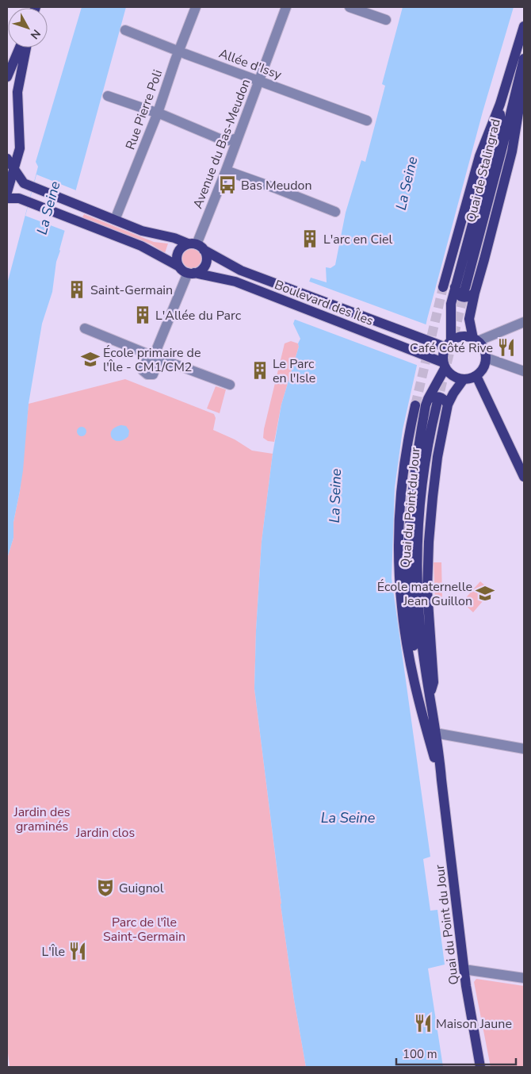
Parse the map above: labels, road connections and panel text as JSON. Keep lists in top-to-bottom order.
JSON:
{
  "streets": {
    "main road": ["Quai de Stalingrad", "Boulevard des Îles", "Quai du Point du Jour"],
    "street": ["Allée d'Issy", "Rue Pierre Poli", "Avenue du Bas-Meudon"]
  },
  "crossings": [
    ["Allée d'Issy", "Rue Pierre Poli"],
    ["Allée d'Issy", "Avenue du Bas-Meudon"],
    ["Rue Pierre Poli", "Boulevard des Îles"],
    ["Avenue du Bas-Meudon", "Boulevard des Îles"]
  ],
  "water": ["La Seine"],
  "parks": ["Jardin des graminés", "Jardin clos", "Parc de l'île Saint-Germain"],
  "places": {
    "bus stop": ["Bas Meudon"],
    "building": [
      "L'arc en Ciel",
      "Saint-Germain",
      "L'Allée du Parc",
      "Le Parc en l'Isle"
    ],
    "restaurant": ["Café Côté Rive", "L'Île", "Maison Jaune"],
    "school or university": ["École primaire de l'Île - CM1/CM2", "École maternelle Jean Guillon"],
    "theatre": ["Guignol"]
  },
  "scale_bar": "100 m",
  "north": "bottom right"
}
